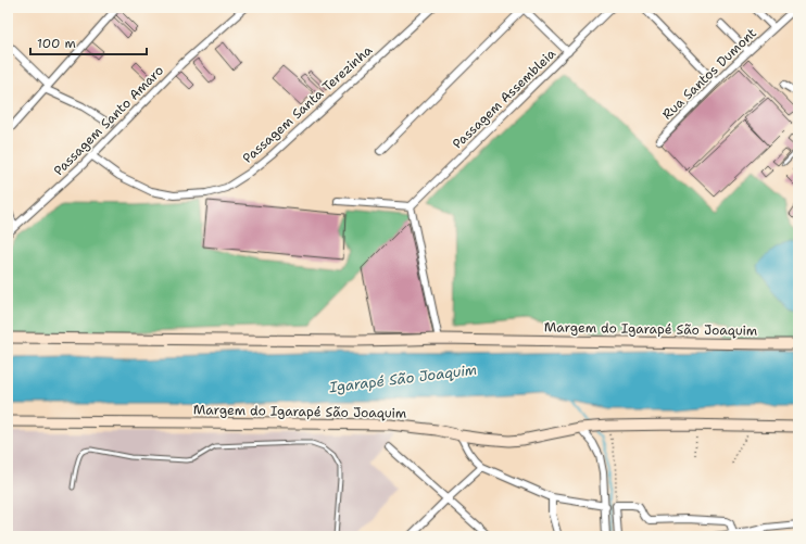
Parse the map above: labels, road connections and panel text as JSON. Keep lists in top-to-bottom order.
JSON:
{
  "streets": {
    "street": [
      "Rua Santos Dumont",
      "Passagem Assembleia",
      "Passagem Santa Terezinha",
      "Passagem Santo Amaro",
      "Margem do Igarapé São Joaquim"
    ]
  },
  "crossings": [
    ["Passagem Santa Terezinha", "Passagem Santo Amaro"]
  ],
  "water": ["Igarapé São Joaquim"],
  "scale_bar": "100 m"
}
